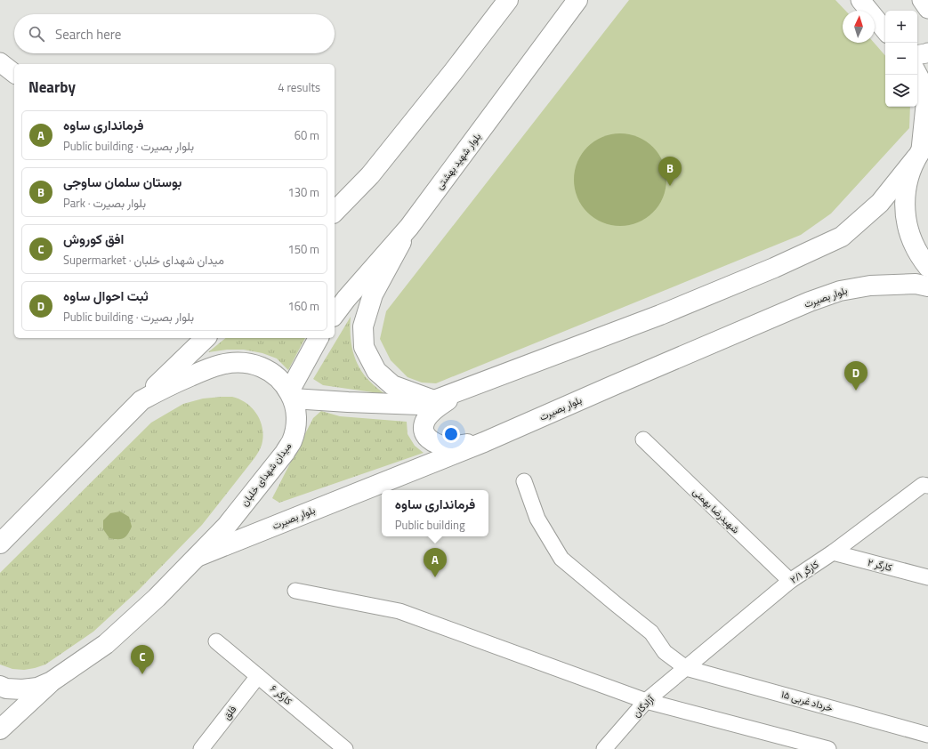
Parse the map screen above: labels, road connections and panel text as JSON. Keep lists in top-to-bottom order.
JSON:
{
  "streets": {
    "main road": ["بلوار شهید بهشتی", "بلوار بصیرت", "میدان شهدای خلبان"],
    "street": [
      "شهیدرضا بهمنی",
      "کارگر ۲",
      "کارگر ۲/۱",
      "کارگر ۶",
      "۱۵ خرداد غربی",
      "آزادگان",
      "فلق"
    ]
  },
  "crossings": [
    ["بلوار بصیرت", "میدان شهدای خلبان"],
    ["شهیدرضا بهمنی", "کارگر ۲/۱"],
    ["کارگر ۲", "کارگر ۲/۱"],
    ["کارگر ۲/۱", "۱۵ خرداد غربی"],
    ["کارگر ۲/۱", "آزادگان"],
    ["کارگر ۶", "فلق"],
    ["۱۵ خرداد غربی", "آزادگان"]
  ],
  "north": "top",
  "page": {
    "map_buttons": ["+", "−"],
    "search": "Search here",
    "heading": ["Nearby", "4 results"],
    "list": [
      {
        "mark": "A",
        "name": "فرمانداری ساوه",
        "note": "Public building · بلوار بصیرت",
        "value": "60 m"
      },
      {
        "mark": "B",
        "name": "بوستان سلمان ساوجی",
        "note": "Park · بلوار بصیرت",
        "value": "130 m"
      },
      {
        "mark": "C",
        "name": "افق کوروش",
        "note": "Supermarket · میدان شهدای خلبان",
        "value": "150 m"
      },
      {
        "mark": "D",
        "name": "ثبت احوال ساوه",
        "note": "Public building · بلوار بصیرت",
        "value": "160 m"
      }
    ],
    "pins": [
      "B",
      "D",
      "A",
      "C"
    ],
    "popup": ["فرمانداری ساوه", "Public building"]
  }
}
